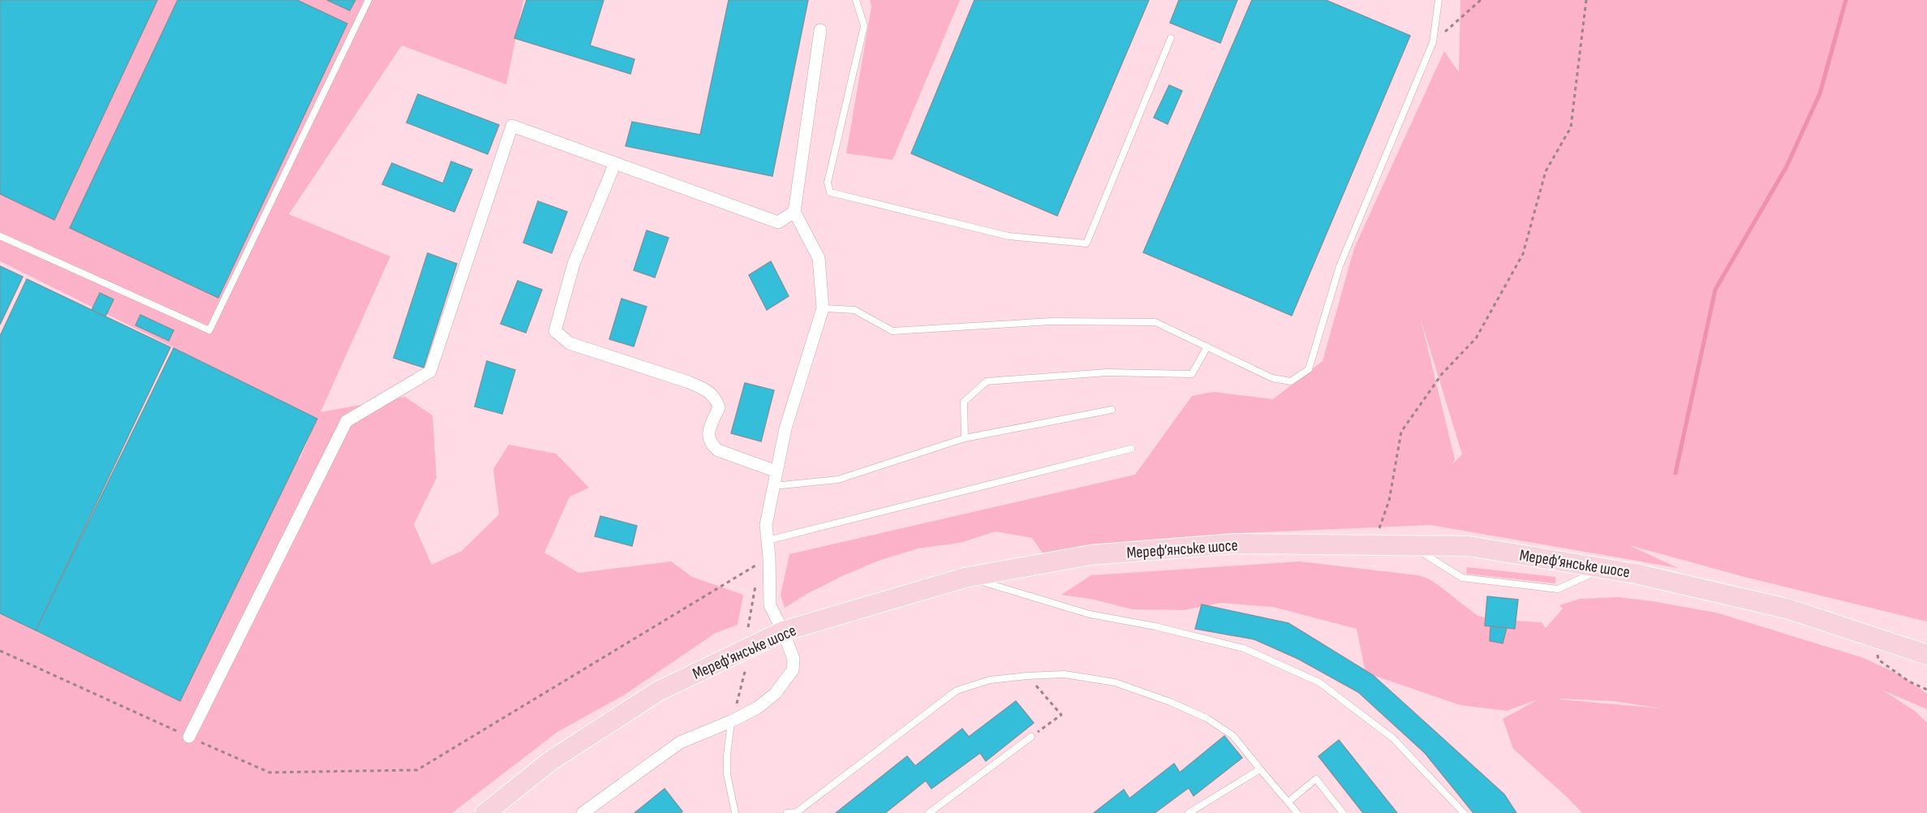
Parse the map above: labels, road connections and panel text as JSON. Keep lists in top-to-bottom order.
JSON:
{
  "streets": {
    "highway": ["Мереф’янське шосе"]
  }
}
